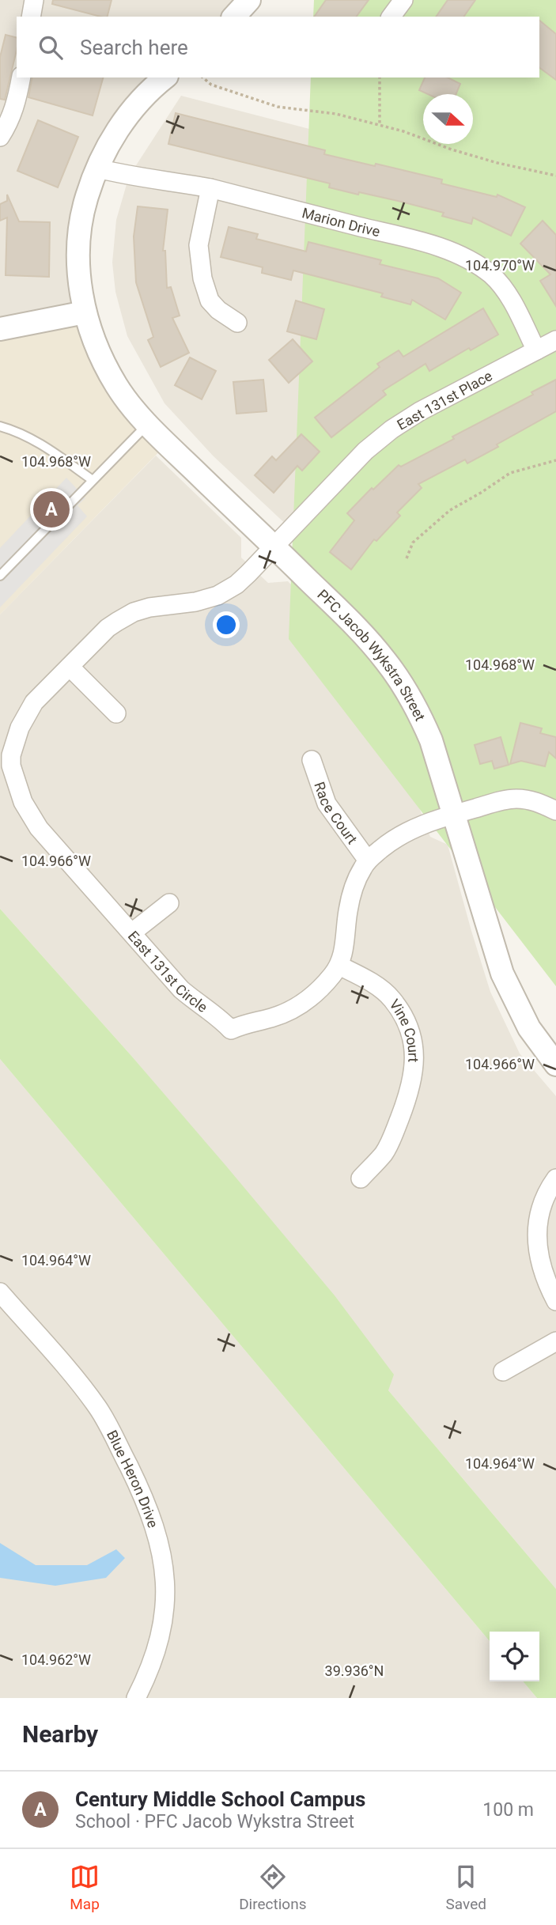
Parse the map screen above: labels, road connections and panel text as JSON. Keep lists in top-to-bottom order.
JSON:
{
  "streets": {
    "street": [
      "Marion Drive",
      "East 131st Place",
      "PFC Jacob Wykstra Street",
      "Race Court",
      "East 131st Circle",
      "Vine Court",
      "Blue Heron Drive"
    ]
  },
  "crossings": [
    ["Marion Drive", "East 131st Place"],
    ["Marion Drive", "PFC Jacob Wykstra Street"],
    ["East 131st Place", "PFC Jacob Wykstra Street"],
    ["East 131st Place", "East 131st Circle"],
    ["PFC Jacob Wykstra Street", "East 131st Circle"],
    ["Race Court", "East 131st Circle"],
    ["East 131st Circle", "Vine Court"]
  ],
  "north": "right",
  "page": {
    "search": "Search here",
    "pins": "A",
    "heading": "Nearby",
    "list": [
      {
        "mark": "A",
        "name": "Century Middle School Campus",
        "note": "School · PFC Jacob Wykstra Street",
        "value": "100 m"
      }
    ],
    "nav": ["Map", "Directions", "Saved"]
  },
  "coordinates": [
    "104.970°W",
    "104.968°W",
    "104.966°W",
    "104.964°W",
    "104.962°W",
    "39.936°N"
  ]
}
